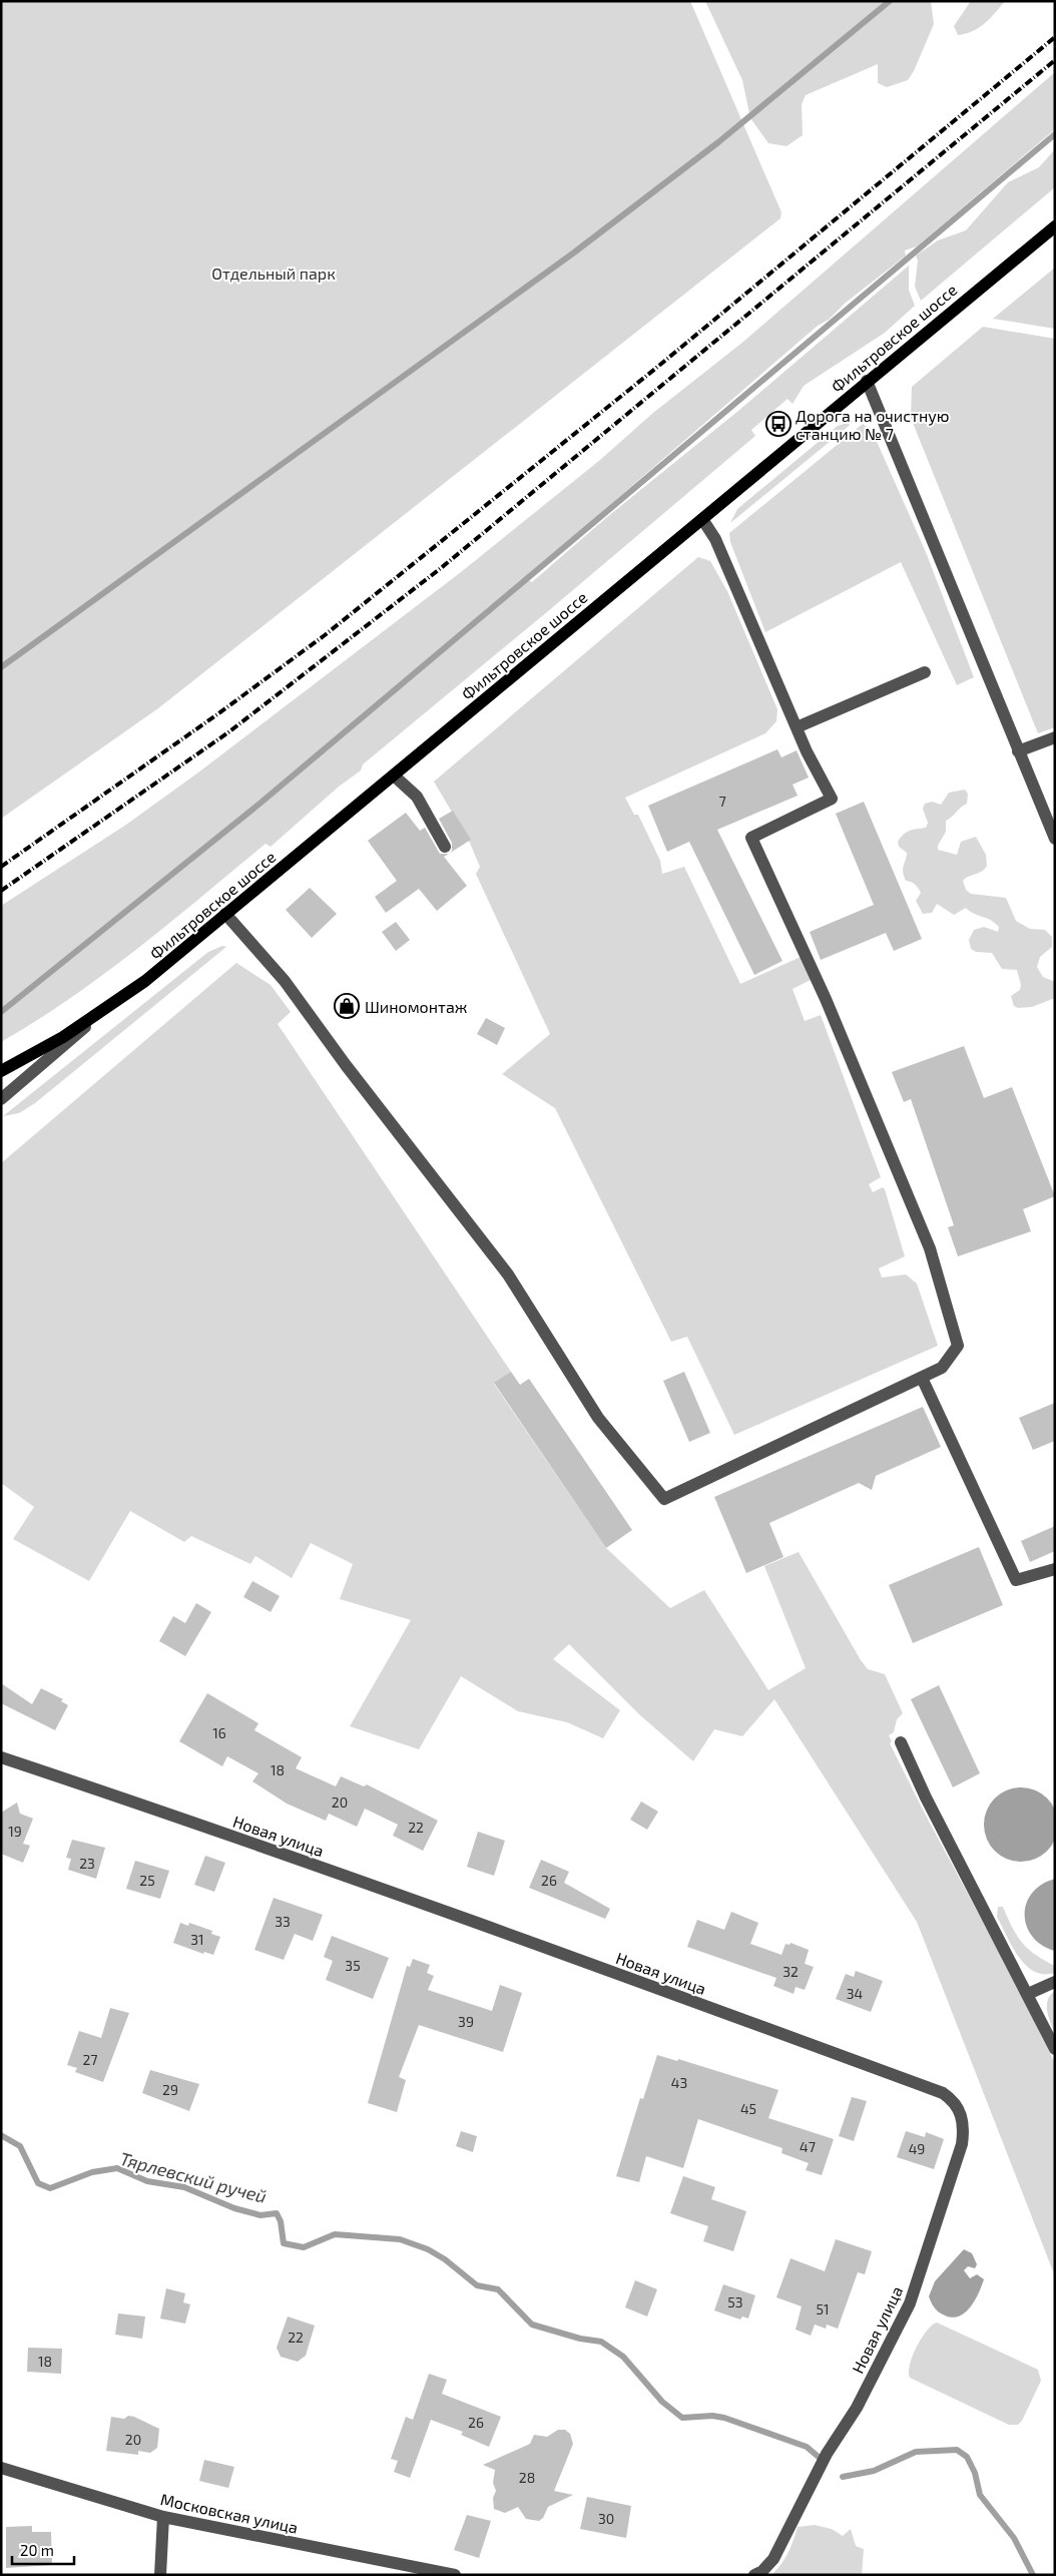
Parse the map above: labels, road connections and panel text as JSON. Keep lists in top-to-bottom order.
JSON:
{
  "streets": {
    "main road": ["Фильтровское шоссе"],
    "street": ["Новая улица", "Московская улица"]
  },
  "water": ["Тярлевский ручей"],
  "parks": ["Отдельный парк"],
  "places": {
    "bus stop": ["Дорога на очистную станцию № 7"],
    "shop": ["Шиномонтаж"]
  },
  "house_numbers": [
    "7",
    "16",
    "18",
    "20",
    "22",
    "19",
    "23",
    "25",
    "26",
    "33",
    "31",
    "35",
    "32",
    "34",
    "39",
    "27",
    "43",
    "29",
    "45",
    "47",
    "49",
    "53",
    "51",
    "22",
    "18",
    "26",
    "20",
    "28",
    "30"
  ],
  "scale_bar": "20 m"
}
